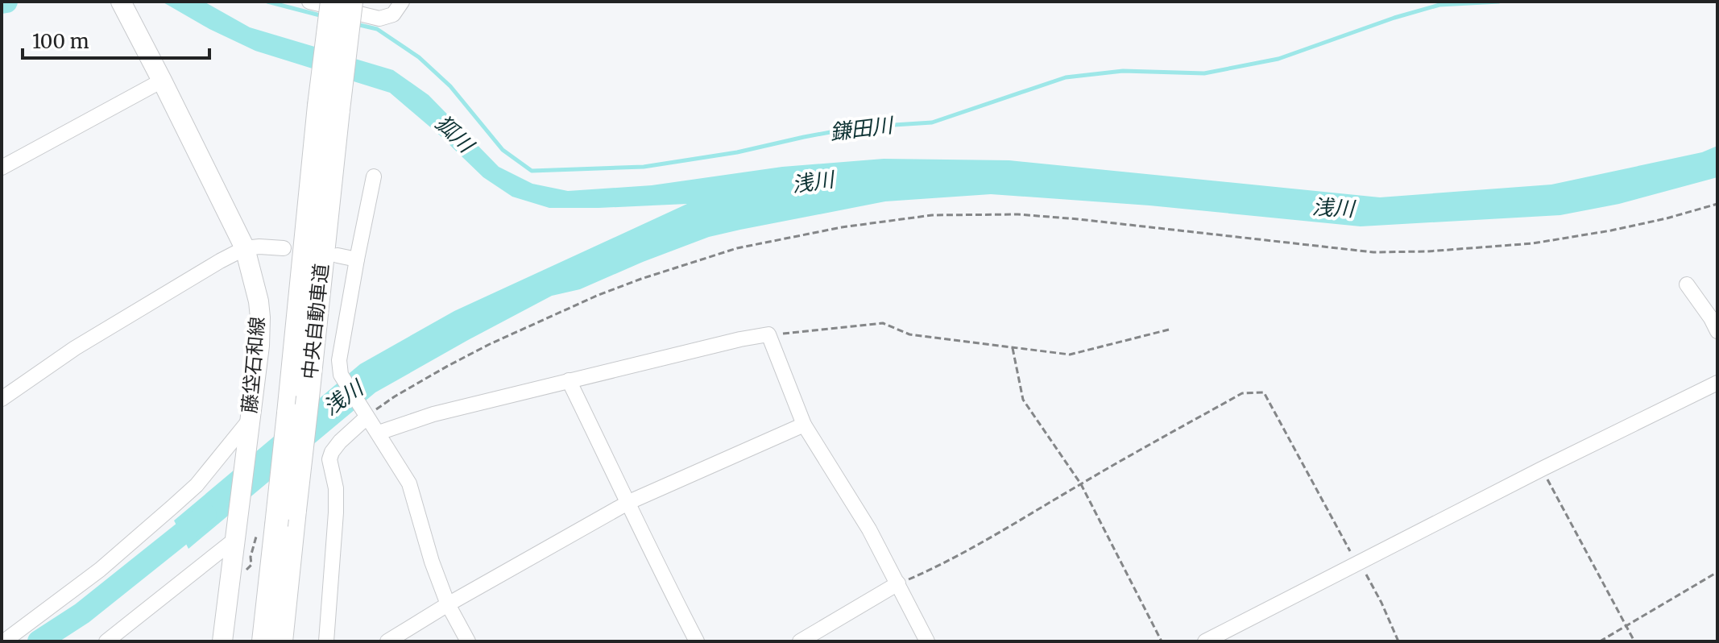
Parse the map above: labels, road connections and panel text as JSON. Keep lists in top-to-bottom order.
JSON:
{
  "streets": {
    "highway": ["中央自動車道"],
    "main road": ["藤垈石和線"]
  },
  "water": ["鎌田川", "狐川", "浅川"],
  "scale_bar": "100 m"
}
